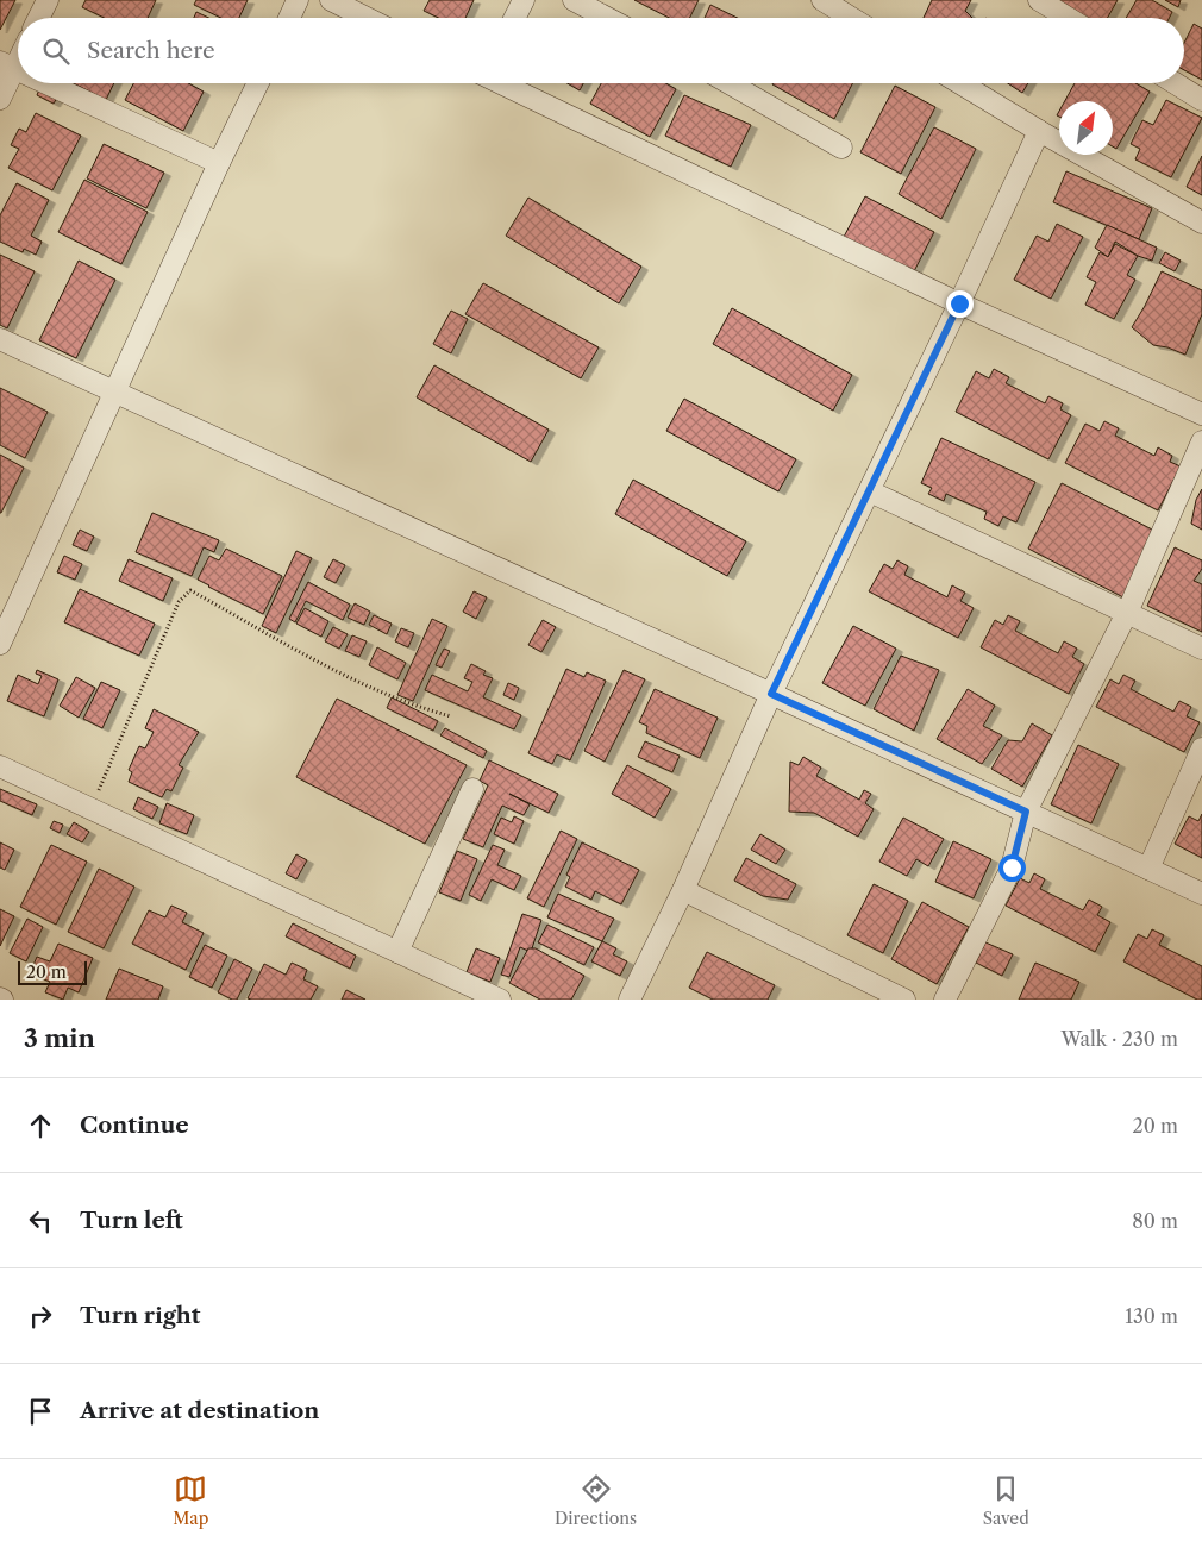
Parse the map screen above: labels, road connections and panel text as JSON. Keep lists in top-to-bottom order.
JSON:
{
  "scale_bar": "20 m",
  "north": "top right",
  "page": {
    "search": "Search here",
    "scale": "20 m",
    "heading": ["3 min", "Walk · 230 m"],
    "list": [
      ["Continue", "20 m"],
      ["Turn left", "80 m"],
      ["Turn right", "130 m"],
      "Arrive at destination"
    ],
    "nav": ["Map", "Directions", "Saved"]
  }
}
